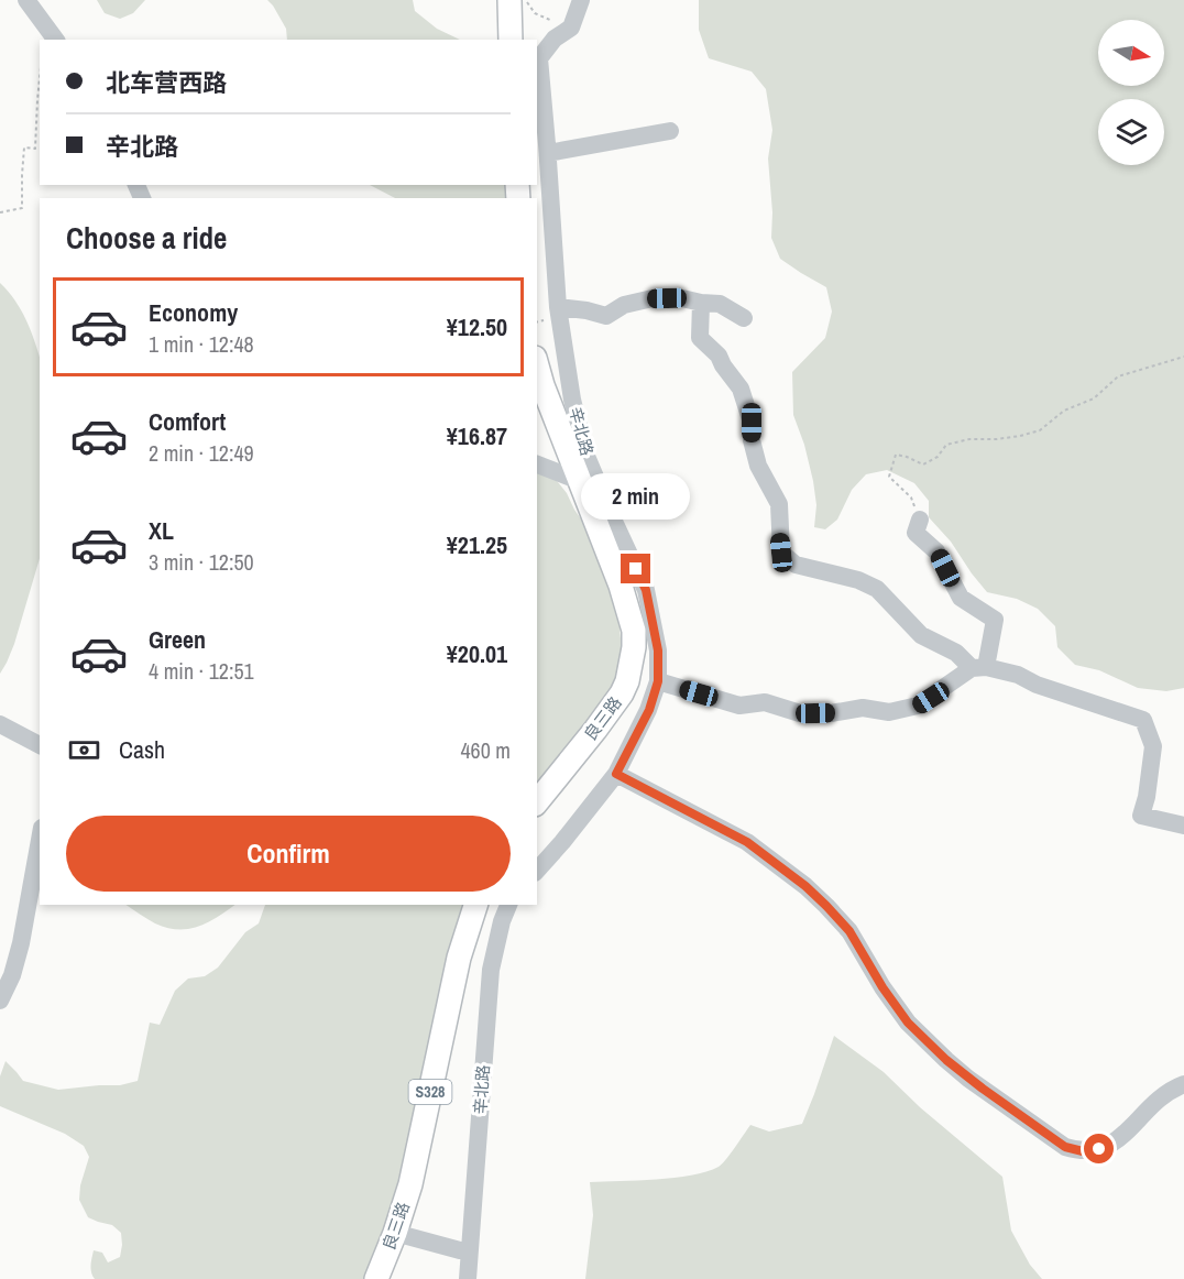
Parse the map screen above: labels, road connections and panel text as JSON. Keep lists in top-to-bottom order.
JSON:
{
  "streets": {
    "main road": ["良三路", "S328"],
    "street": ["辛北路"]
  },
  "north": "right",
  "page": {
    "banner": ["北车营西路", "辛北路"],
    "heading": "Choose a ride",
    "list": [
      {
        "name": "Economy",
        "note": "1 min · 12:48",
        "value": "¥12.50"
      },
      {
        "name": "Comfort",
        "note": "2 min · 12:49",
        "value": "¥16.87"
      },
      {
        "name": "XL",
        "note": "3 min · 12:50",
        "value": "¥21.25"
      },
      {
        "name": "Green",
        "note": "4 min · 12:51",
        "value": "¥20.01"
      }
    ],
    "bubble": "2 min",
    "pay": ["Cash", "460 m"],
    "buttons": "Confirm"
  }
}
